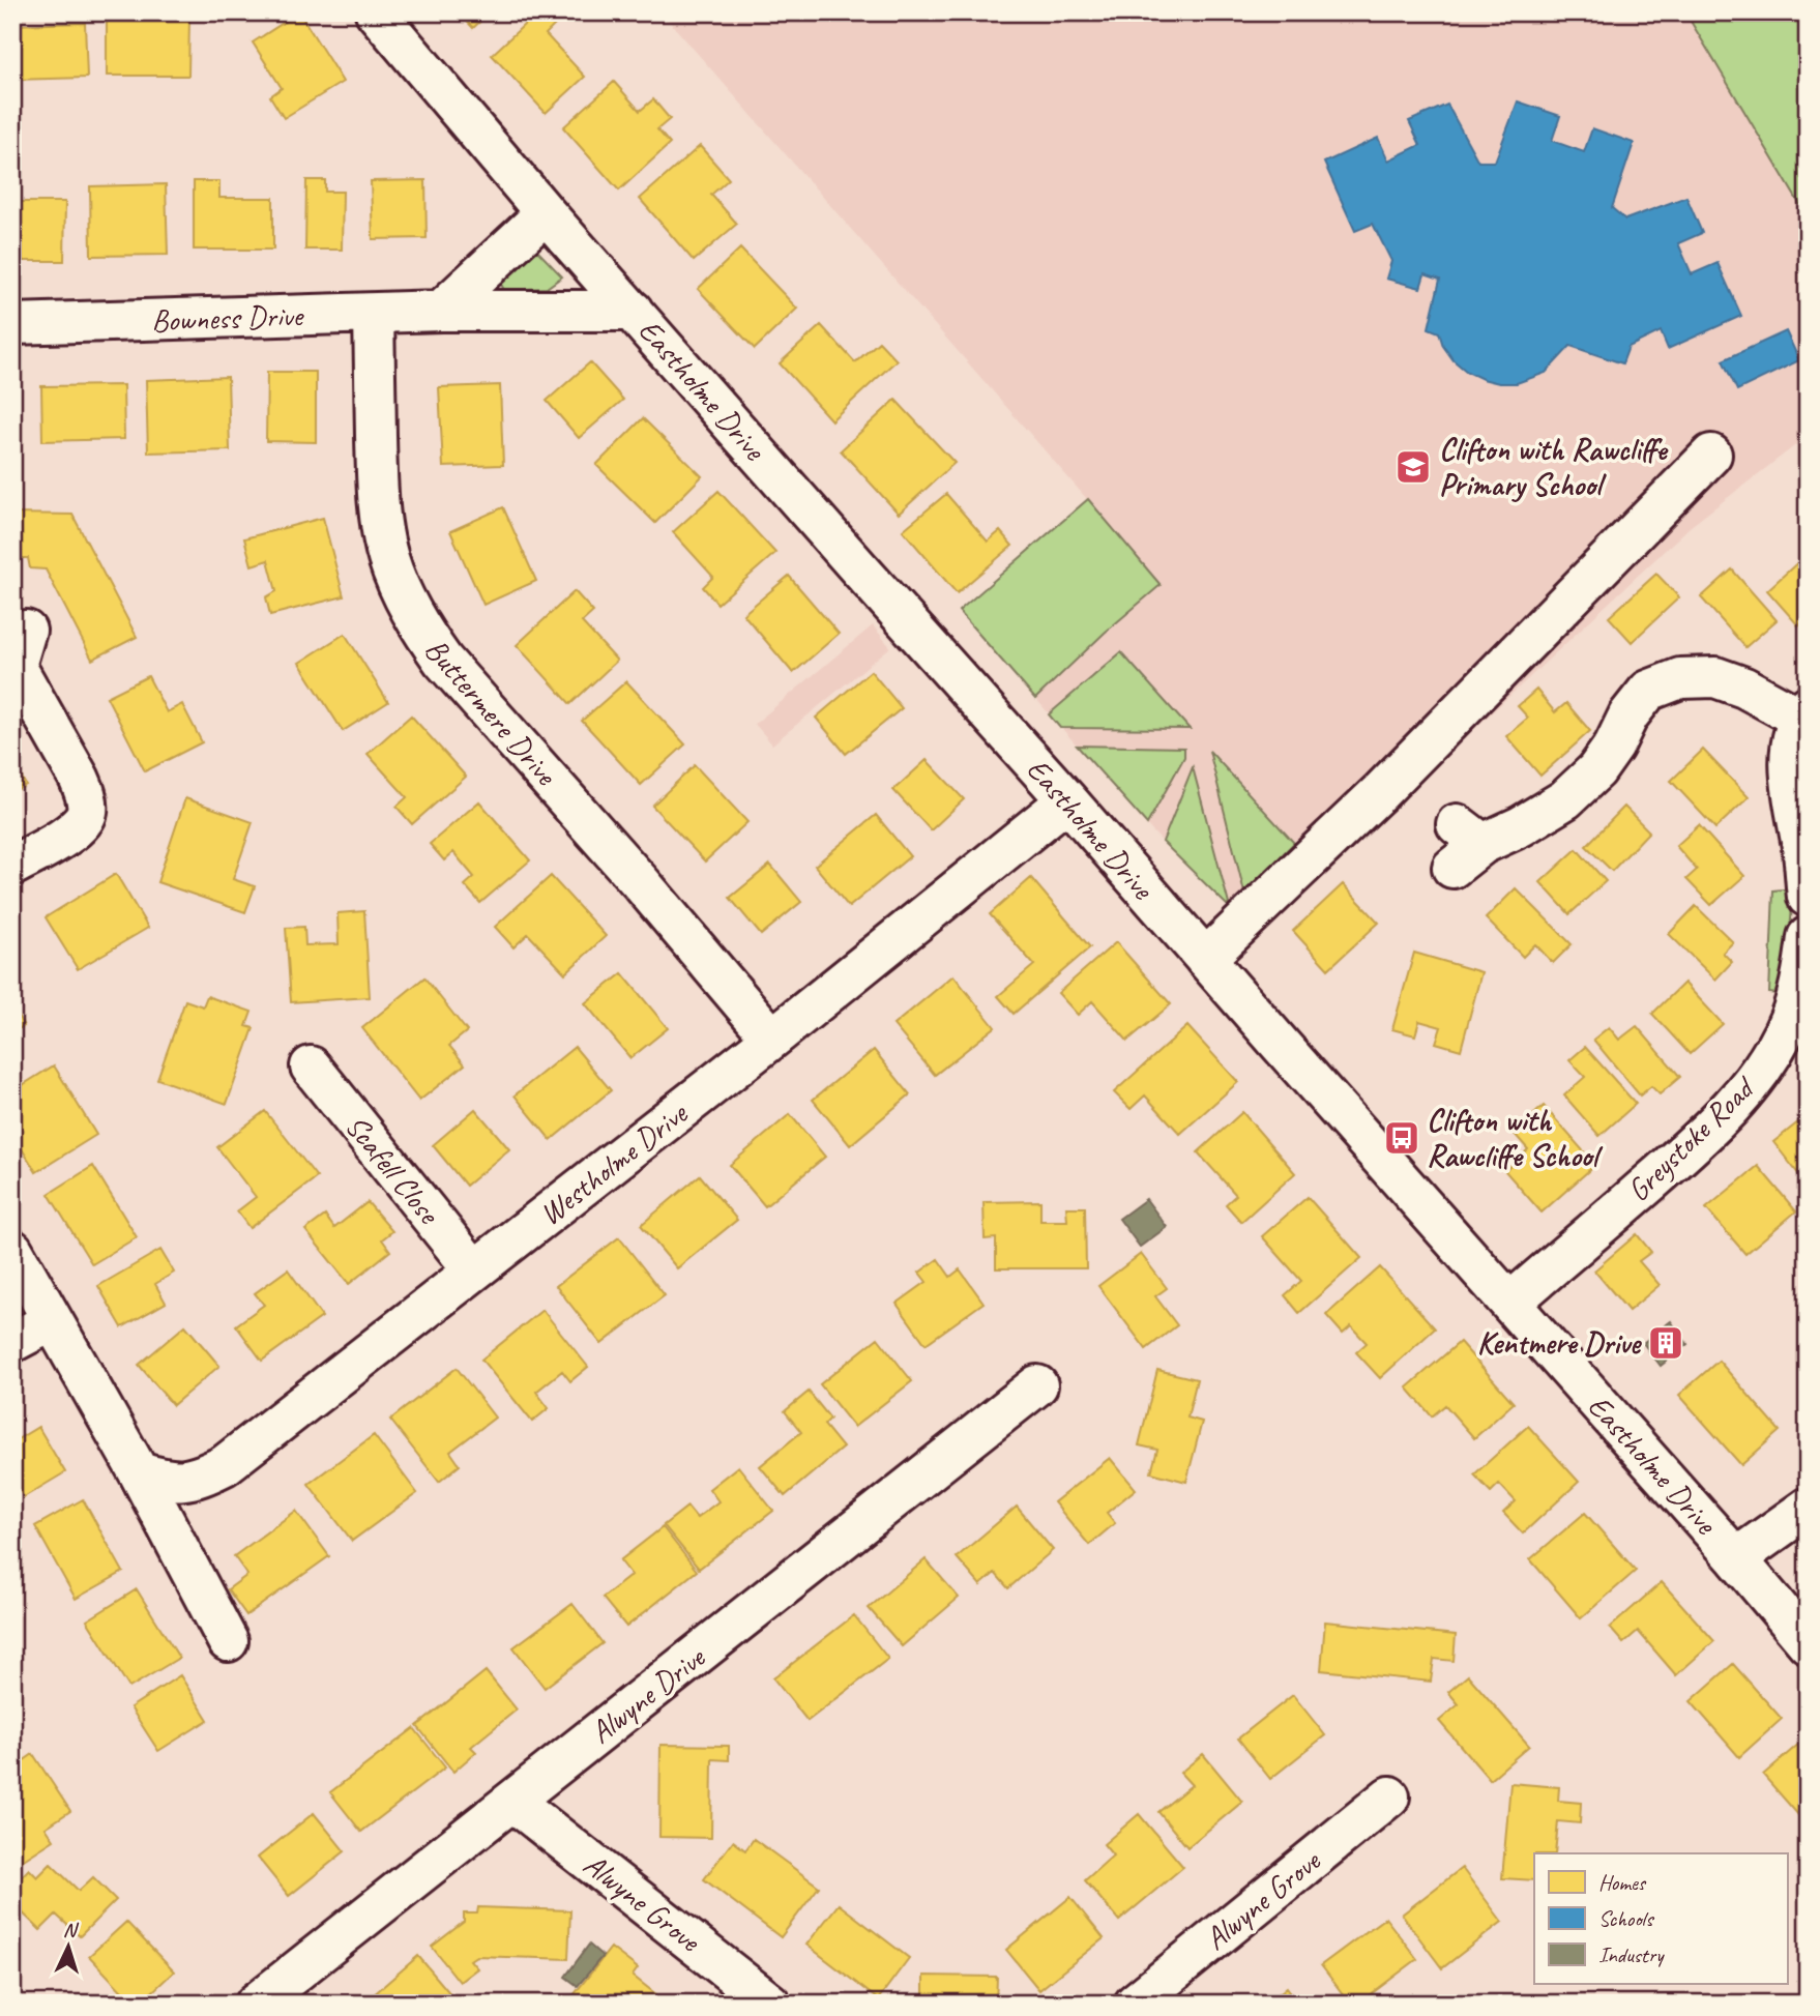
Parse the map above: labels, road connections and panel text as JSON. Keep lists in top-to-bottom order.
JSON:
{
  "streets": {
    "street": [
      "Bowness Drive",
      "Eastholme Drive",
      "Buttermere Drive",
      "Greystoke Road",
      "Westholme Drive",
      "Scafell Close",
      "Alwyne Drive",
      "Alwyne Grove"
    ]
  },
  "crossings": [
    ["Bowness Drive", "Eastholme Drive"],
    ["Bowness Drive", "Buttermere Drive"],
    ["Eastholme Drive", "Greystoke Road"],
    ["Eastholme Drive", "Westholme Drive"],
    ["Buttermere Drive", "Westholme Drive"],
    ["Westholme Drive", "Scafell Close"],
    ["Alwyne Drive", "Alwyne Grove"]
  ],
  "places": {
    "school or university": ["Clifton with Rawcliffe Primary School"],
    "bus stop": ["Clifton with Rawcliffe School"],
    "building": ["Kentmere Drive"]
  },
  "legend": ["Homes", "Schools", "Industry"],
  "north": "top"
}
